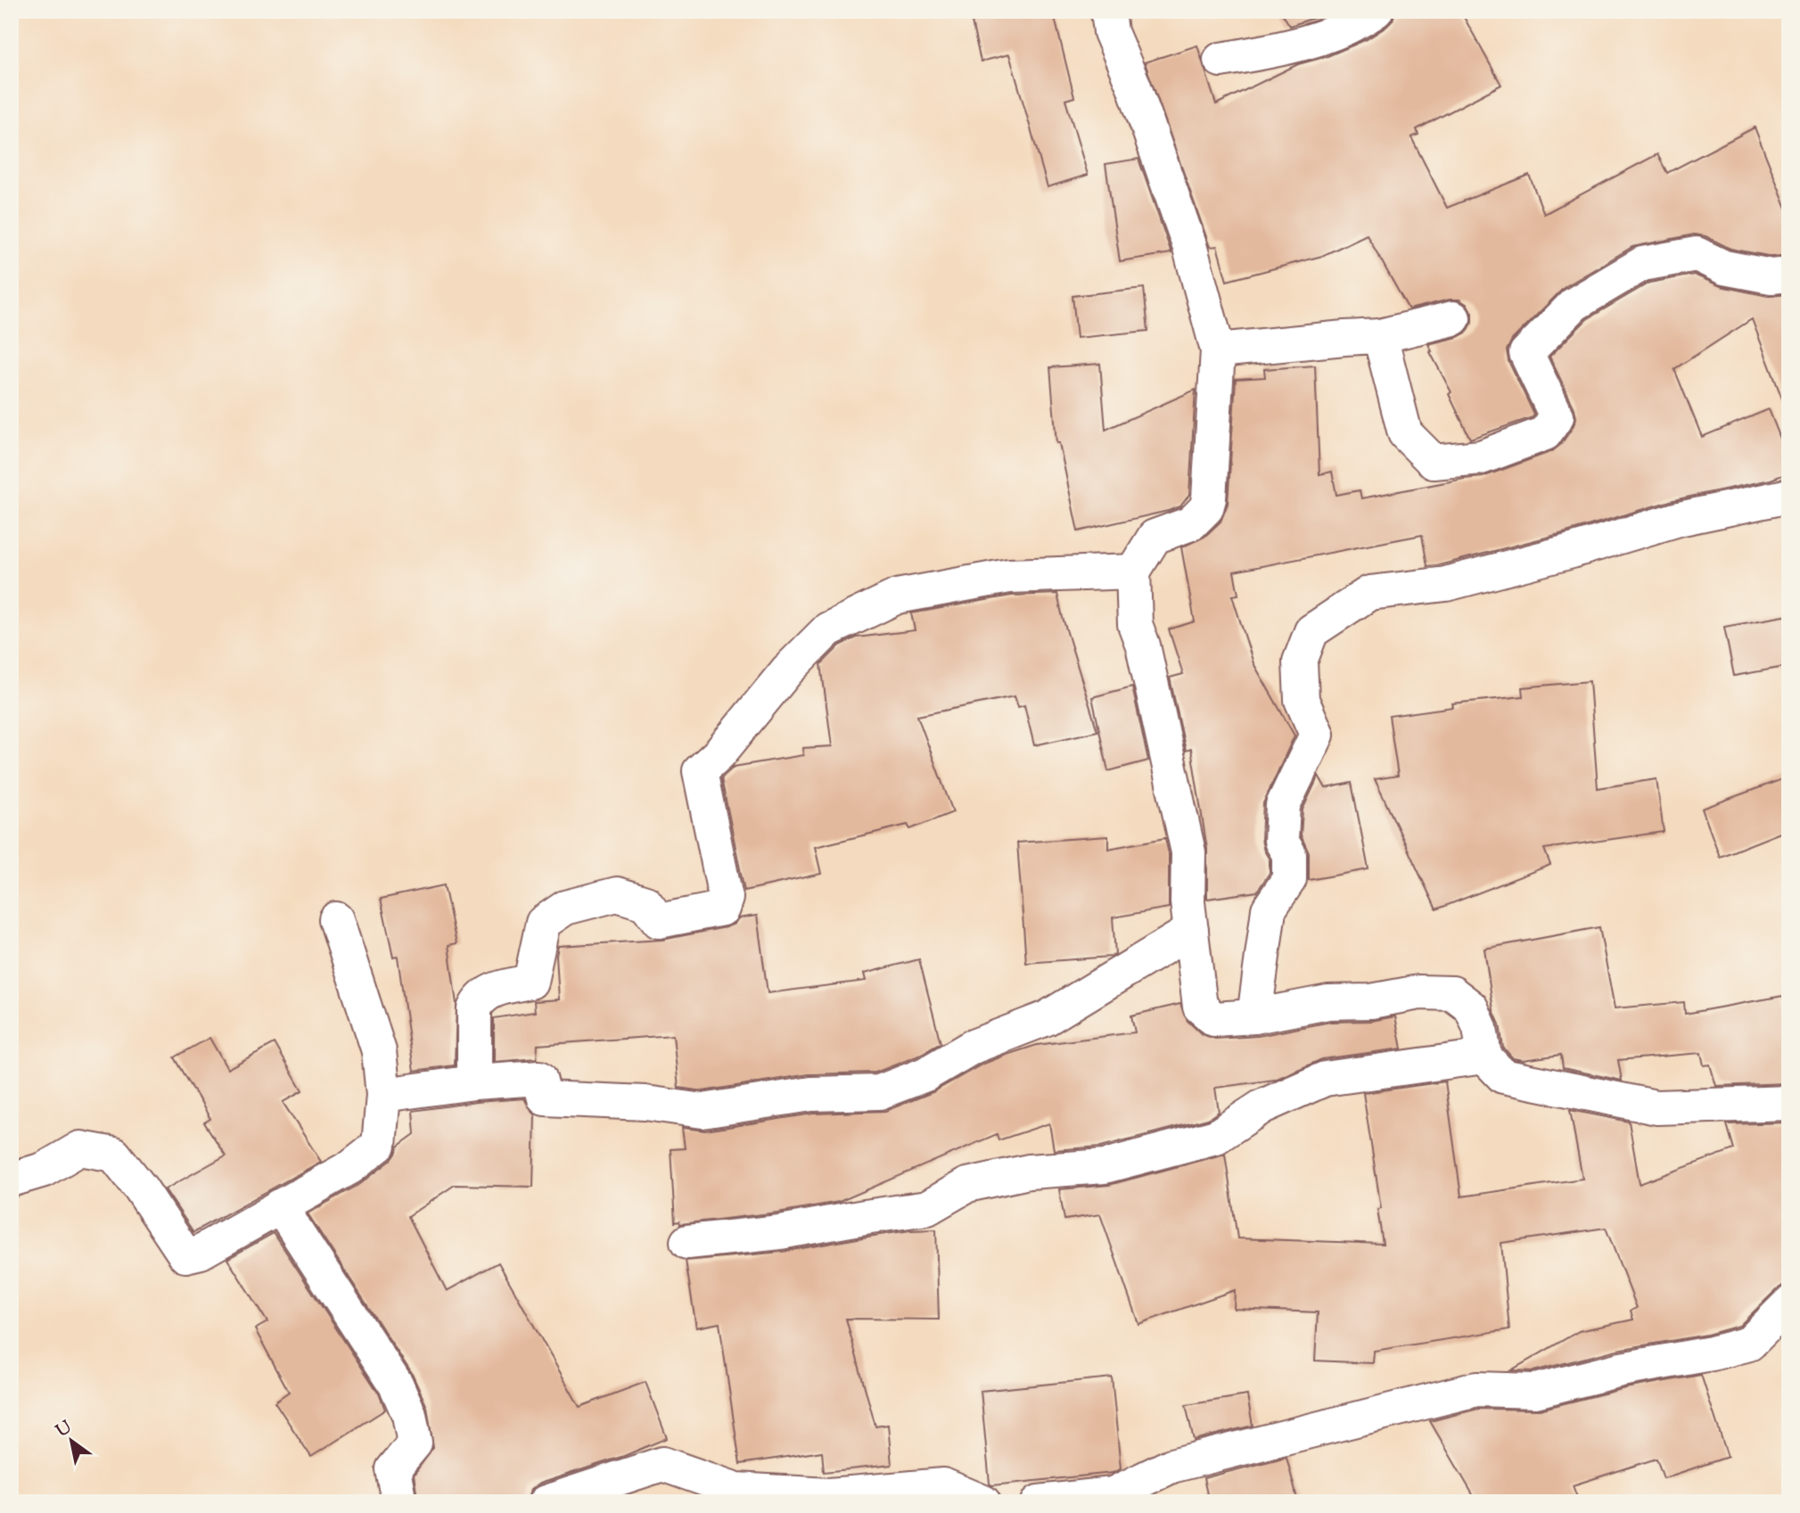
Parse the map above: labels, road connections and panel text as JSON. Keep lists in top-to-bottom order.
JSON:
{
  "north": "top left"
}
